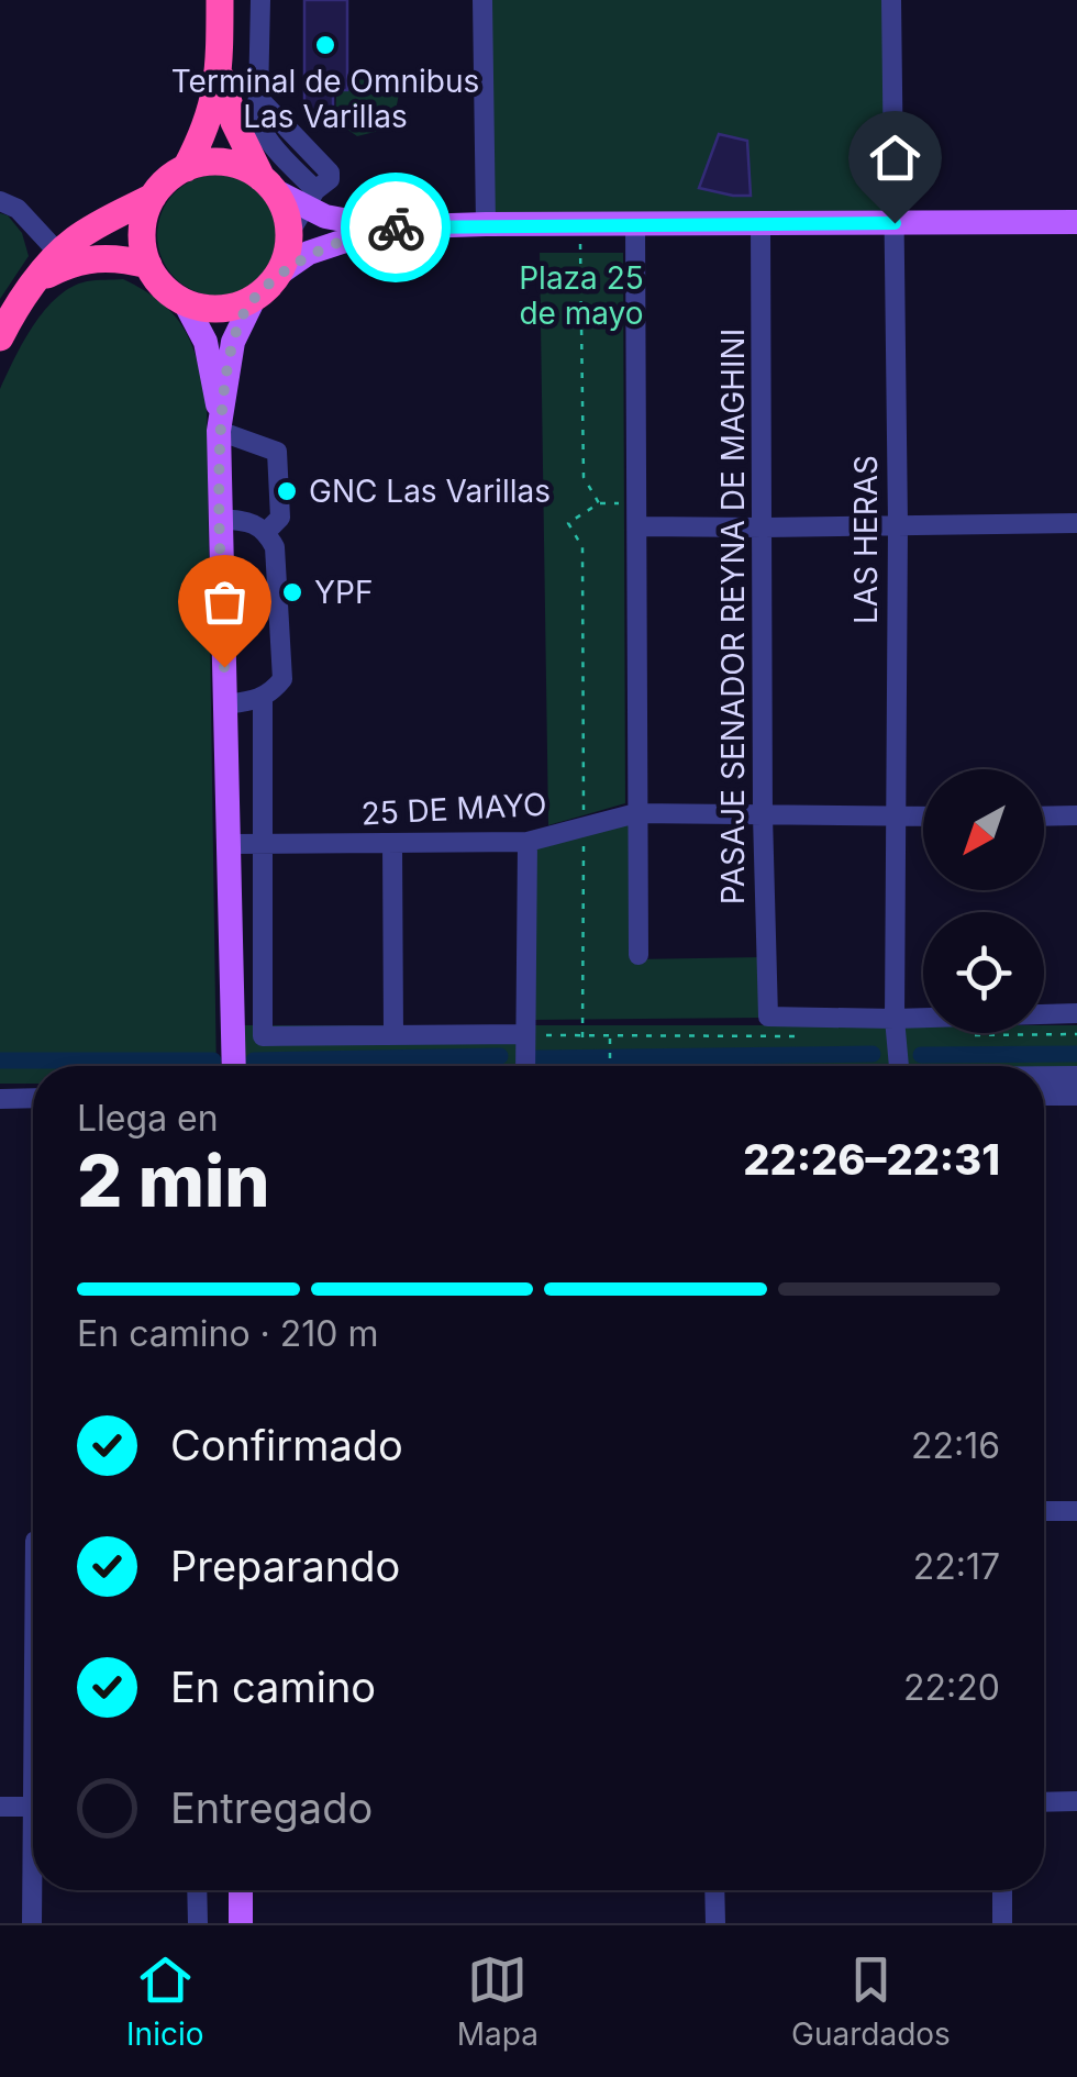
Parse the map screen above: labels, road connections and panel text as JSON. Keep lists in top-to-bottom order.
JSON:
{
  "streets": {
    "street": ["LAS HERAS", "PASAJE SENADOR REYNA DE MAGHINI", "25 DE MAYO"]
  },
  "crossings": [
    ["LAS HERAS", "PASAJE SENADOR REYNA DE MAGHINI"],
    ["LAS HERAS", "25 DE MAYO"],
    ["PASAJE SENADOR REYNA DE MAGHINI", "25 DE MAYO"]
  ],
  "parks": ["Plaza 25 de mayo"],
  "places": ["Terminal de Omnibus Las Varillas", "GNC Las Varillas", "YPF"],
  "north": "bottom left",
  "page": {
    "heading": ["2 min", "Llega en", "22:26–22:31"],
    "bar": "En camino · 210 m",
    "list": [
      ["Confirmado", "22:16"],
      ["Preparando", "22:17"],
      ["En camino", "22:20"],
      "Entregado"
    ],
    "tabs": ["Inicio", "Mapa", "Guardados"]
  }
}
